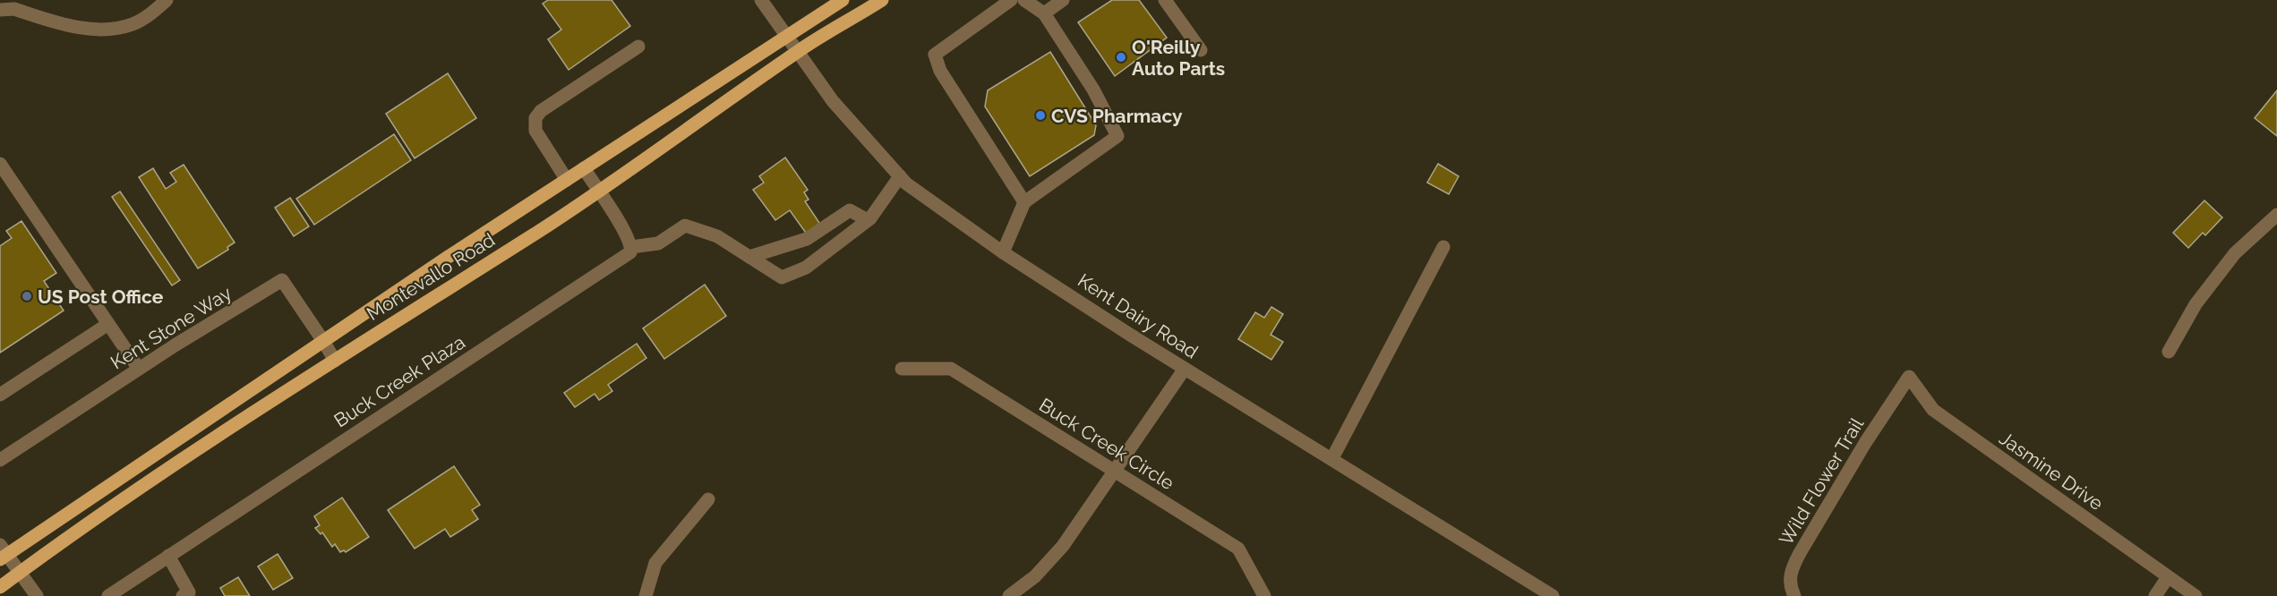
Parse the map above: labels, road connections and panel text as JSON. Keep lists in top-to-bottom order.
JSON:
{
  "streets": {
    "main road": ["Montevallo Road"],
    "street": [
      "Kent Dairy Road",
      "Kent Stone Way",
      "Buck Creek Plaza",
      "Buck Creek Circle",
      "Jasmine Drive",
      "Wild Flower Trail"
    ]
  },
  "crossings": [
    ["Montevallo Road", "Kent Dairy Road"],
    ["Montevallo Road", "Kent Stone Way"],
    ["Jasmine Drive", "Wild Flower Trail"]
  ],
  "places": ["O'Reilly Auto Parts", "CVS Pharmacy", "US Post Office"]
}
